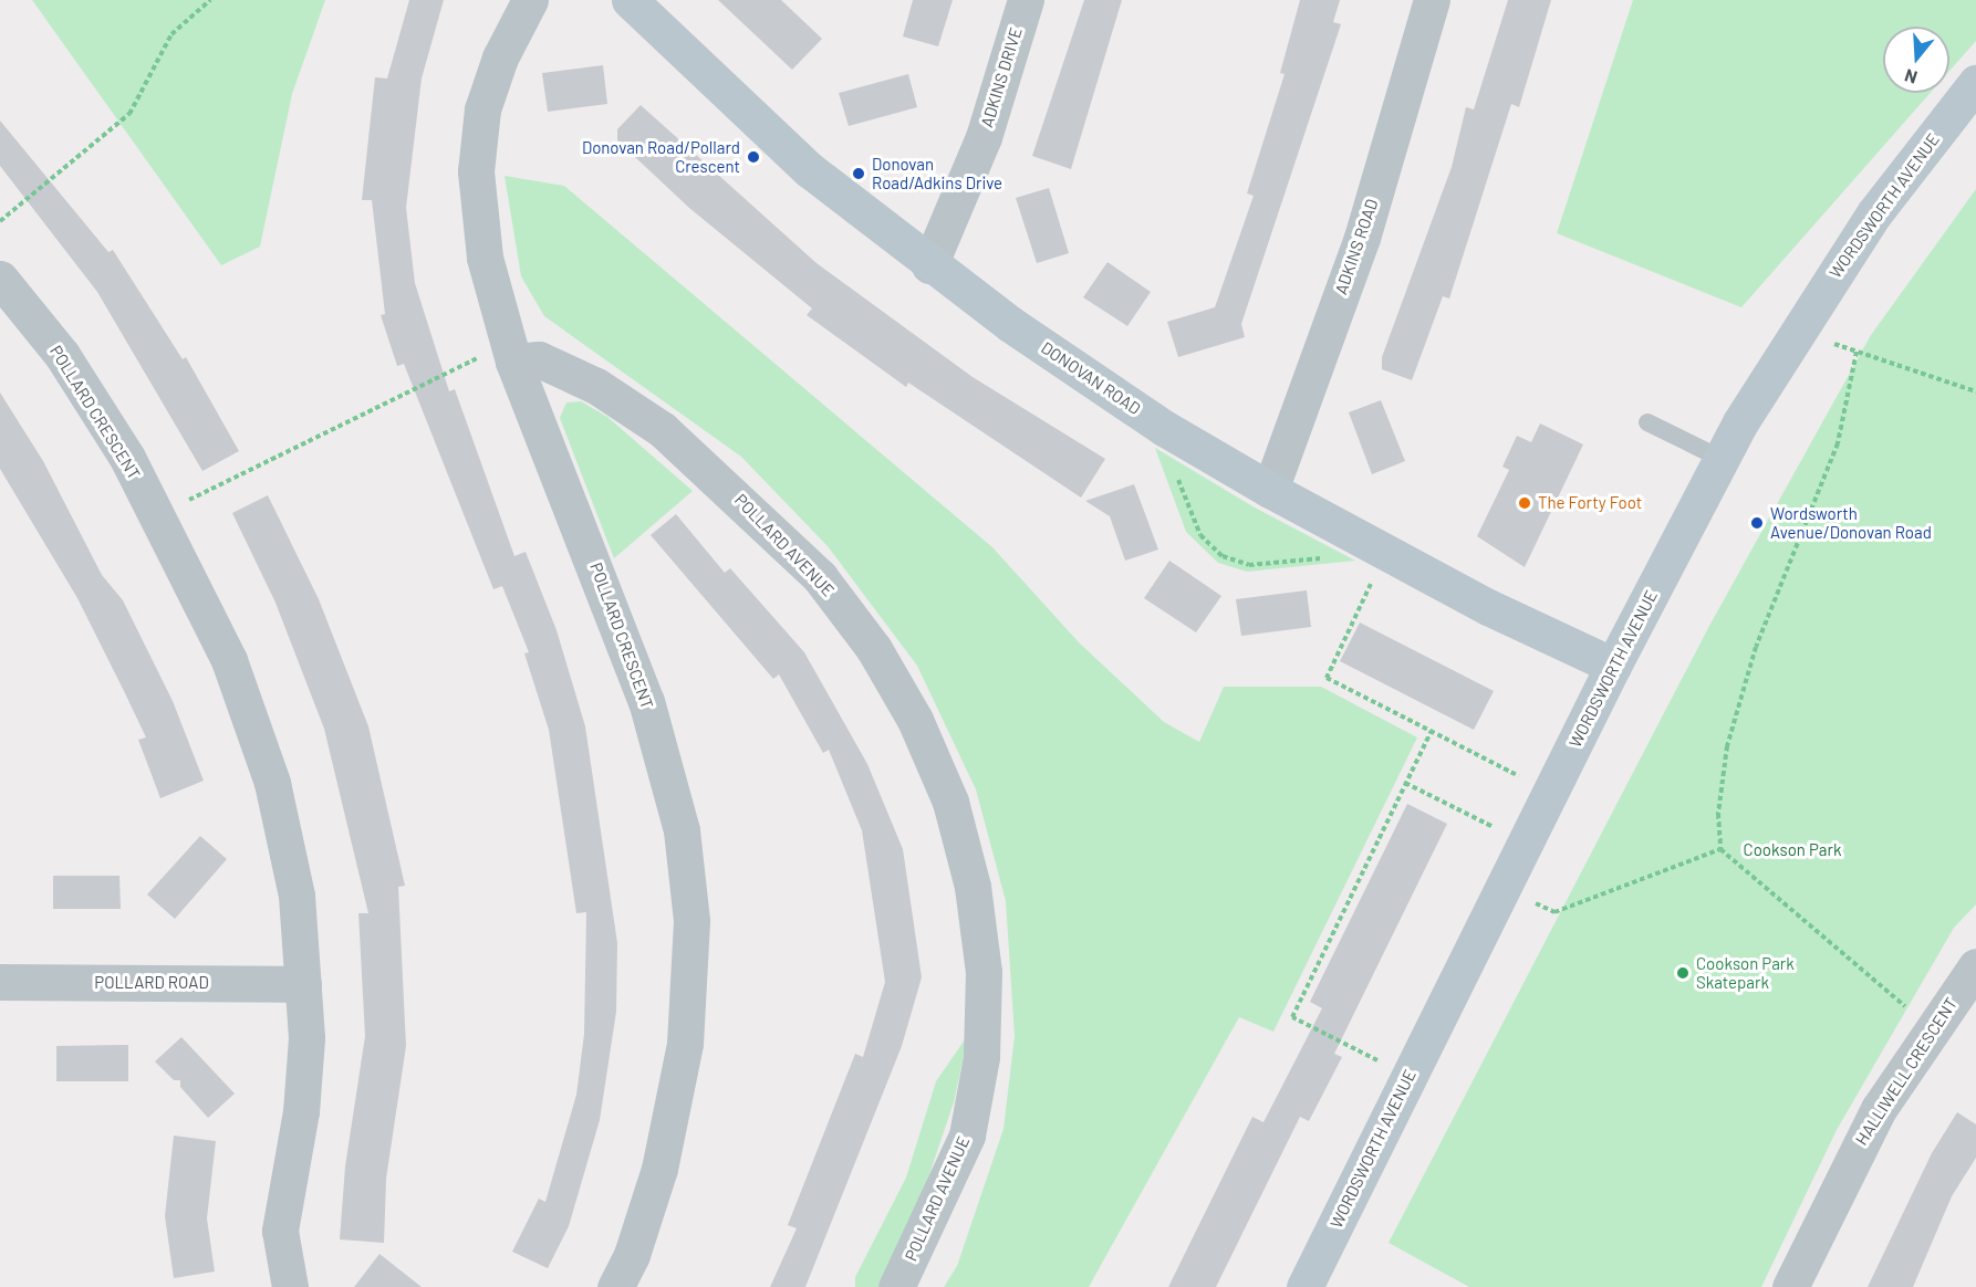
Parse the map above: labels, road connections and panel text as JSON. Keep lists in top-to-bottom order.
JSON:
{
  "streets": {
    "street": [
      "ADKINS DRIVE",
      "WORDSWORTH AVENUE",
      "ADKINS ROAD",
      "DONOVAN ROAD",
      "POLLARD CRESCENT",
      "POLLARD AVENUE",
      "POLLARD ROAD",
      "HALLIWELL CRESCENT"
    ]
  },
  "crossings": [
    ["ADKINS DRIVE", "DONOVAN ROAD"],
    ["WORDSWORTH AVENUE", "DONOVAN ROAD"],
    ["ADKINS ROAD", "DONOVAN ROAD"],
    ["POLLARD CRESCENT", "POLLARD AVENUE"],
    ["POLLARD CRESCENT", "POLLARD ROAD"]
  ],
  "parks": ["Cookson Park"],
  "places": [
    "Donovan Road/Pollard Crescent",
    "Donovan Road/Adkins Drive",
    "The Forty Foot",
    "Wordsworth Avenue/Donovan Road",
    "Cookson Park Skatepark"
  ],
  "north": "bottom"
}
